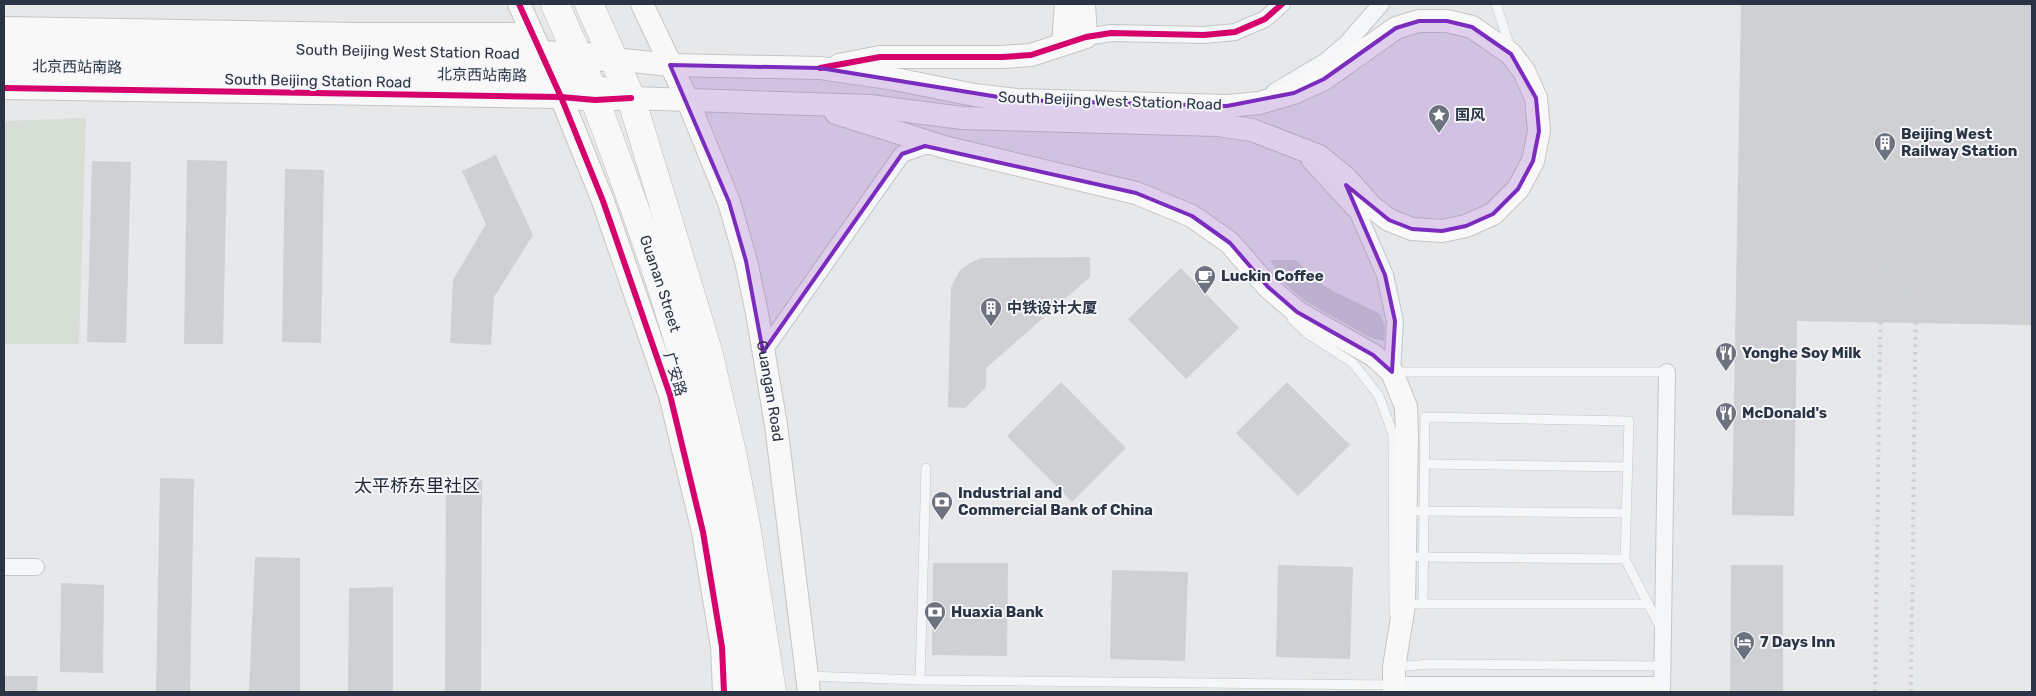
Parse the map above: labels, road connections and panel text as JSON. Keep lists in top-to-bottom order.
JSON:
{
  "streets": {
    "highway": ["Guanan Street"],
    "main road": [
      "South Beijing West Station Road",
      "北京西站南路",
      "South Beijing Station Road",
      "广安路",
      "Guangan Road"
    ]
  },
  "crossings": [
    ["South Beijing West Station Road", "北京西站南路"],
    ["South Beijing West Station Road", "South Beijing Station Road"],
    ["South Beijing West Station Road", "Guanan Street"],
    ["South Beijing West Station Road", "广安路"],
    ["South Beijing West Station Road", "Guangan Road"],
    ["北京西站南路", "South Beijing Station Road"],
    ["北京西站南路", "Guanan Street"],
    ["北京西站南路", "广安路"],
    ["北京西站南路", "Guangan Road"],
    ["South Beijing Station Road", "广安路"]
  ],
  "districts": ["太平桥东里社区"],
  "places": {
    "place": ["国风"],
    "building": ["Beijing West Railway Station", "中铁设计大厦"],
    "cafe": ["Luckin Coffee"],
    "restaurant": ["Yonghe Soy Milk", "McDonald's"],
    "bank": ["Industrial and Commercial Bank of China", "Huaxia Bank"],
    "hotel": ["7 Days Inn"]
  }
}
